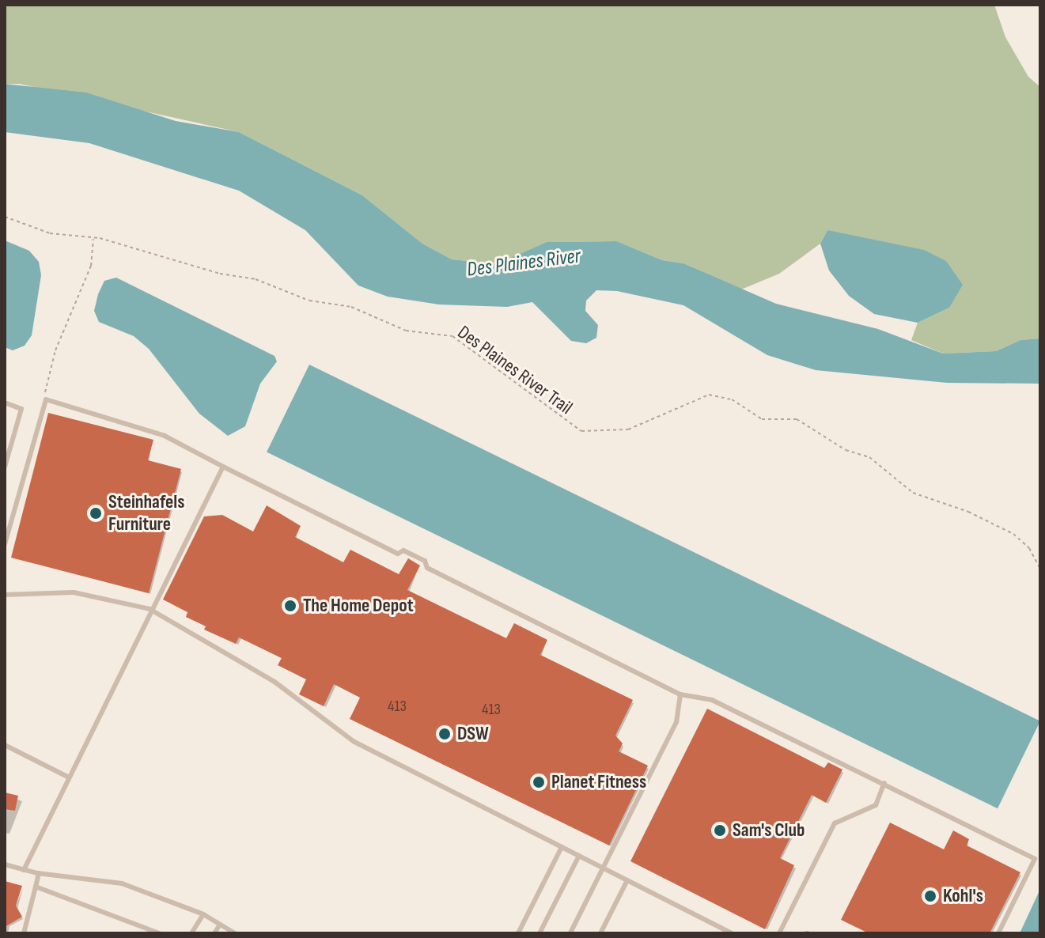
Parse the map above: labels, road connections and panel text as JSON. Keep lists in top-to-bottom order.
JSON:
{
  "streets": {
    "path": ["Des Plaines River Trail"]
  },
  "water": ["Des Plaines River"],
  "places": [
    "Steinhafels Furniture",
    "The Home Depot",
    "DSW",
    "Planet Fitness",
    "Sam's Club",
    "Kohl's"
  ],
  "house_numbers": ["413", "413"]
}
